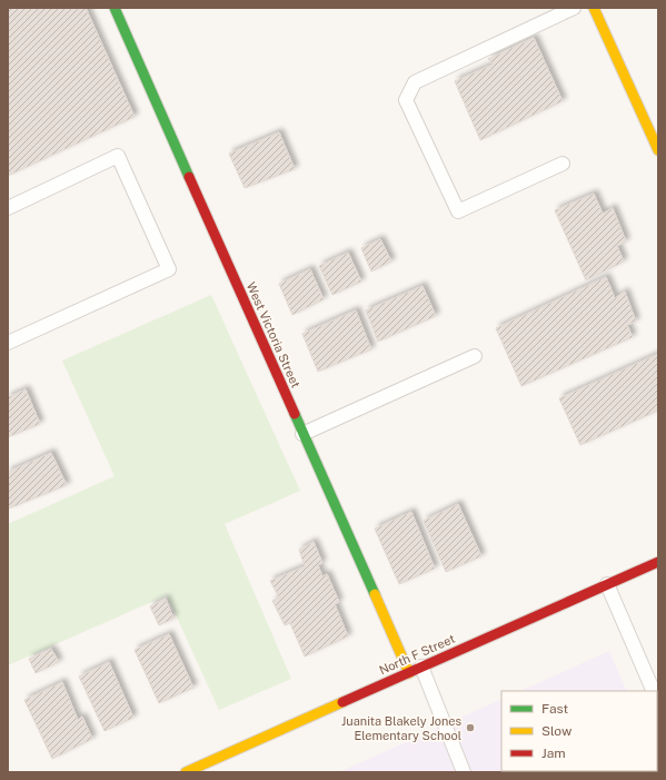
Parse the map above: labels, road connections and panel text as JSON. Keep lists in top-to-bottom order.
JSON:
{
  "streets": {
    "street": ["West Victoria Street", "North F Street"]
  },
  "crossings": [
    ["West Victoria Street", "North F Street"]
  ],
  "places": ["Juanita Blakely Jones Elementary School"],
  "legend": ["Fast", "Slow", "Jam"]
}
